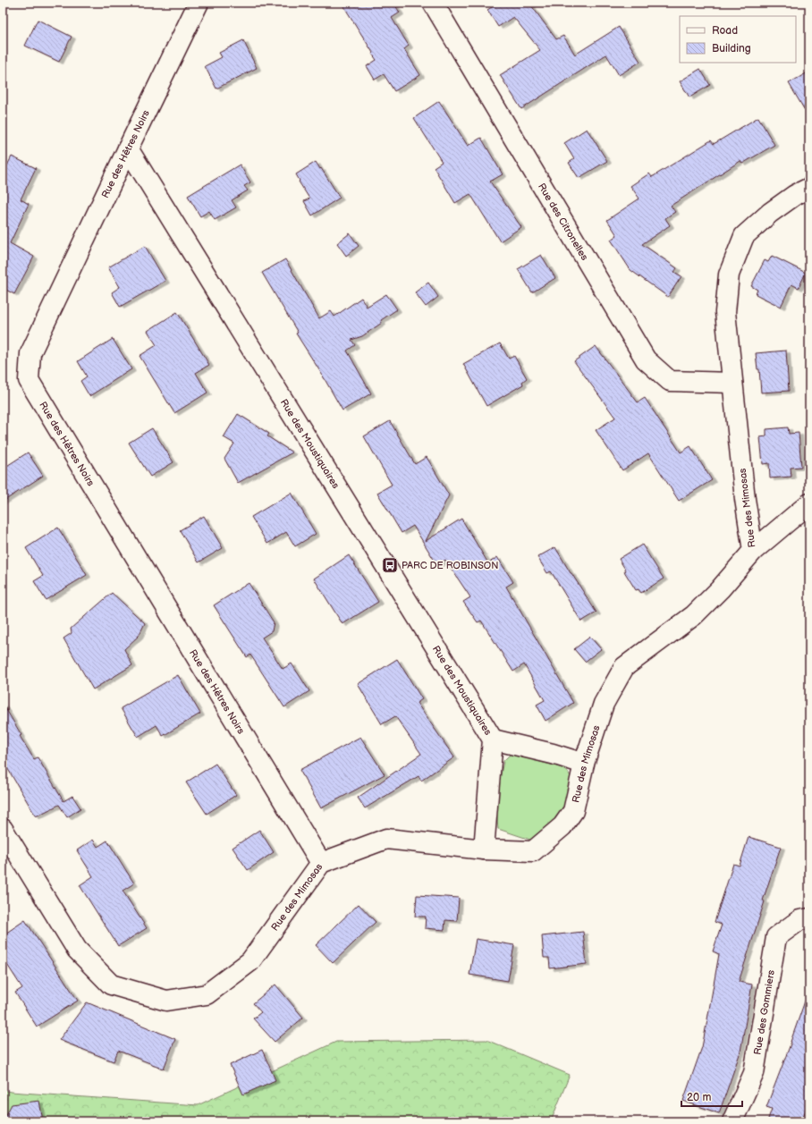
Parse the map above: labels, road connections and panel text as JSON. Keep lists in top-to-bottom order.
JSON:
{
  "streets": {
    "street": [
      "Rue des Hêtres Noirs",
      "Rue des Citronelles",
      "Rue des Moustiquaires",
      "Rue des Mimosas",
      "Rue des Gommiers"
    ]
  },
  "crossings": [
    ["Rue des Hêtres Noirs", "Rue des Moustiquaires"],
    ["Rue des Hêtres Noirs", "Rue des Mimosas"],
    ["Rue des Citronelles", "Rue des Mimosas"],
    ["Rue des Moustiquaires", "Rue des Mimosas"]
  ],
  "places": {
    "bus stop": ["PARC DE ROBINSON"]
  },
  "legend": ["Road", "Building"],
  "scale_bar": "20 m"
}
